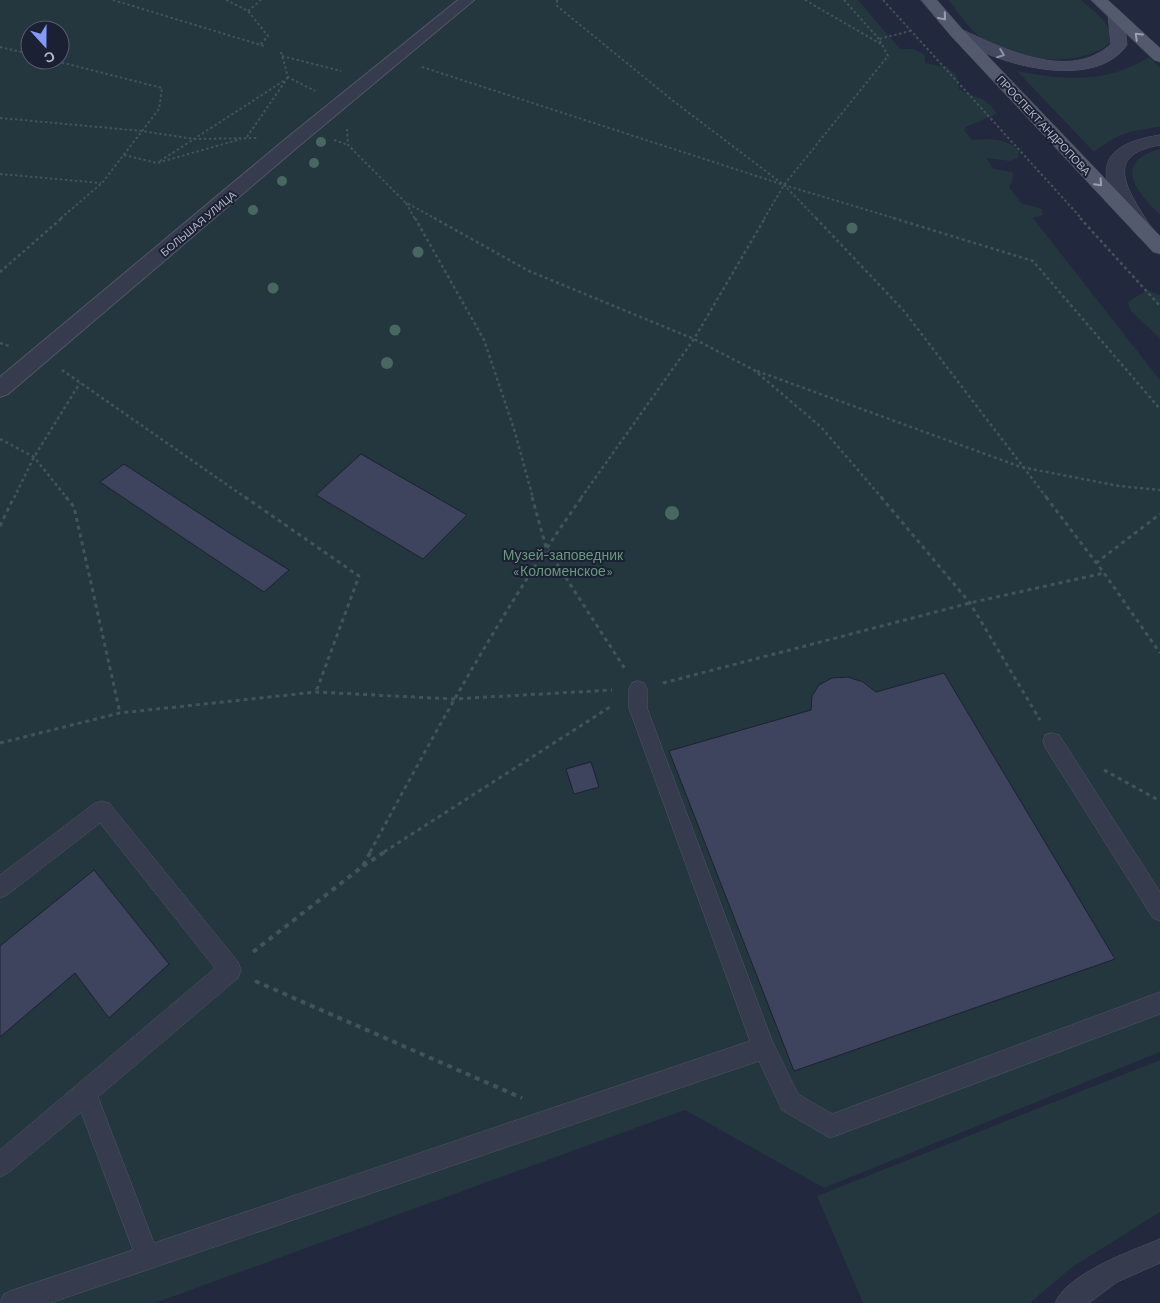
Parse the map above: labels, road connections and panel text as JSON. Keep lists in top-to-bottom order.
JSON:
{
  "streets": {
    "main road": ["ПРОСПЕКТ АНДРОПОВА"],
    "street": ["БОЛЬШАЯ УЛИЦА"]
  },
  "one_way": ["ПРОСПЕКТ АНДРОПОВА"],
  "parks": ["Музей-заповедник «Коломенское»"],
  "north": "bottom"
}
